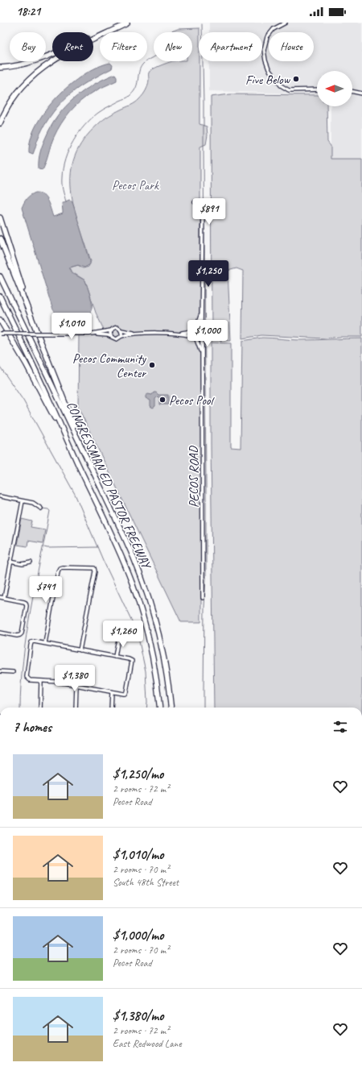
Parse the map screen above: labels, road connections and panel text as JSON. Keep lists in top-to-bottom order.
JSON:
{
  "streets": {
    "highway": ["CONGRESSMAN ED PASTOR FREEWAY"],
    "street": ["PECOS ROAD"]
  },
  "parks": ["Pecos Park"],
  "places": ["Five Below", "Pecos Community Center", "Pecos Pool"],
  "north": "left",
  "page": {
    "status": "18:21",
    "chip": [
      "Buy",
      "Rent",
      "Filters",
      "New",
      "Apartment",
      "House"
    ],
    "price": [
      "$891",
      "$1,250",
      "$1,010",
      "$1,000",
      "$741",
      "$1,260",
      "$1,380"
    ],
    "heading": "7 homes",
    "list": [
      {
        "name": "$1,250/mo",
        "note": "2 rooms · 72 m² · Pecos Road"
      },
      {
        "name": "$1,010/mo",
        "note": "2 rooms · 70 m² · South 48th Street"
      },
      {
        "name": "$1,000/mo",
        "note": "2 rooms · 70 m² · Pecos Road"
      },
      {
        "name": "$1,380/mo",
        "note": "2 rooms · 72 m² · East Redwood Lane"
      }
    ]
  }
}
